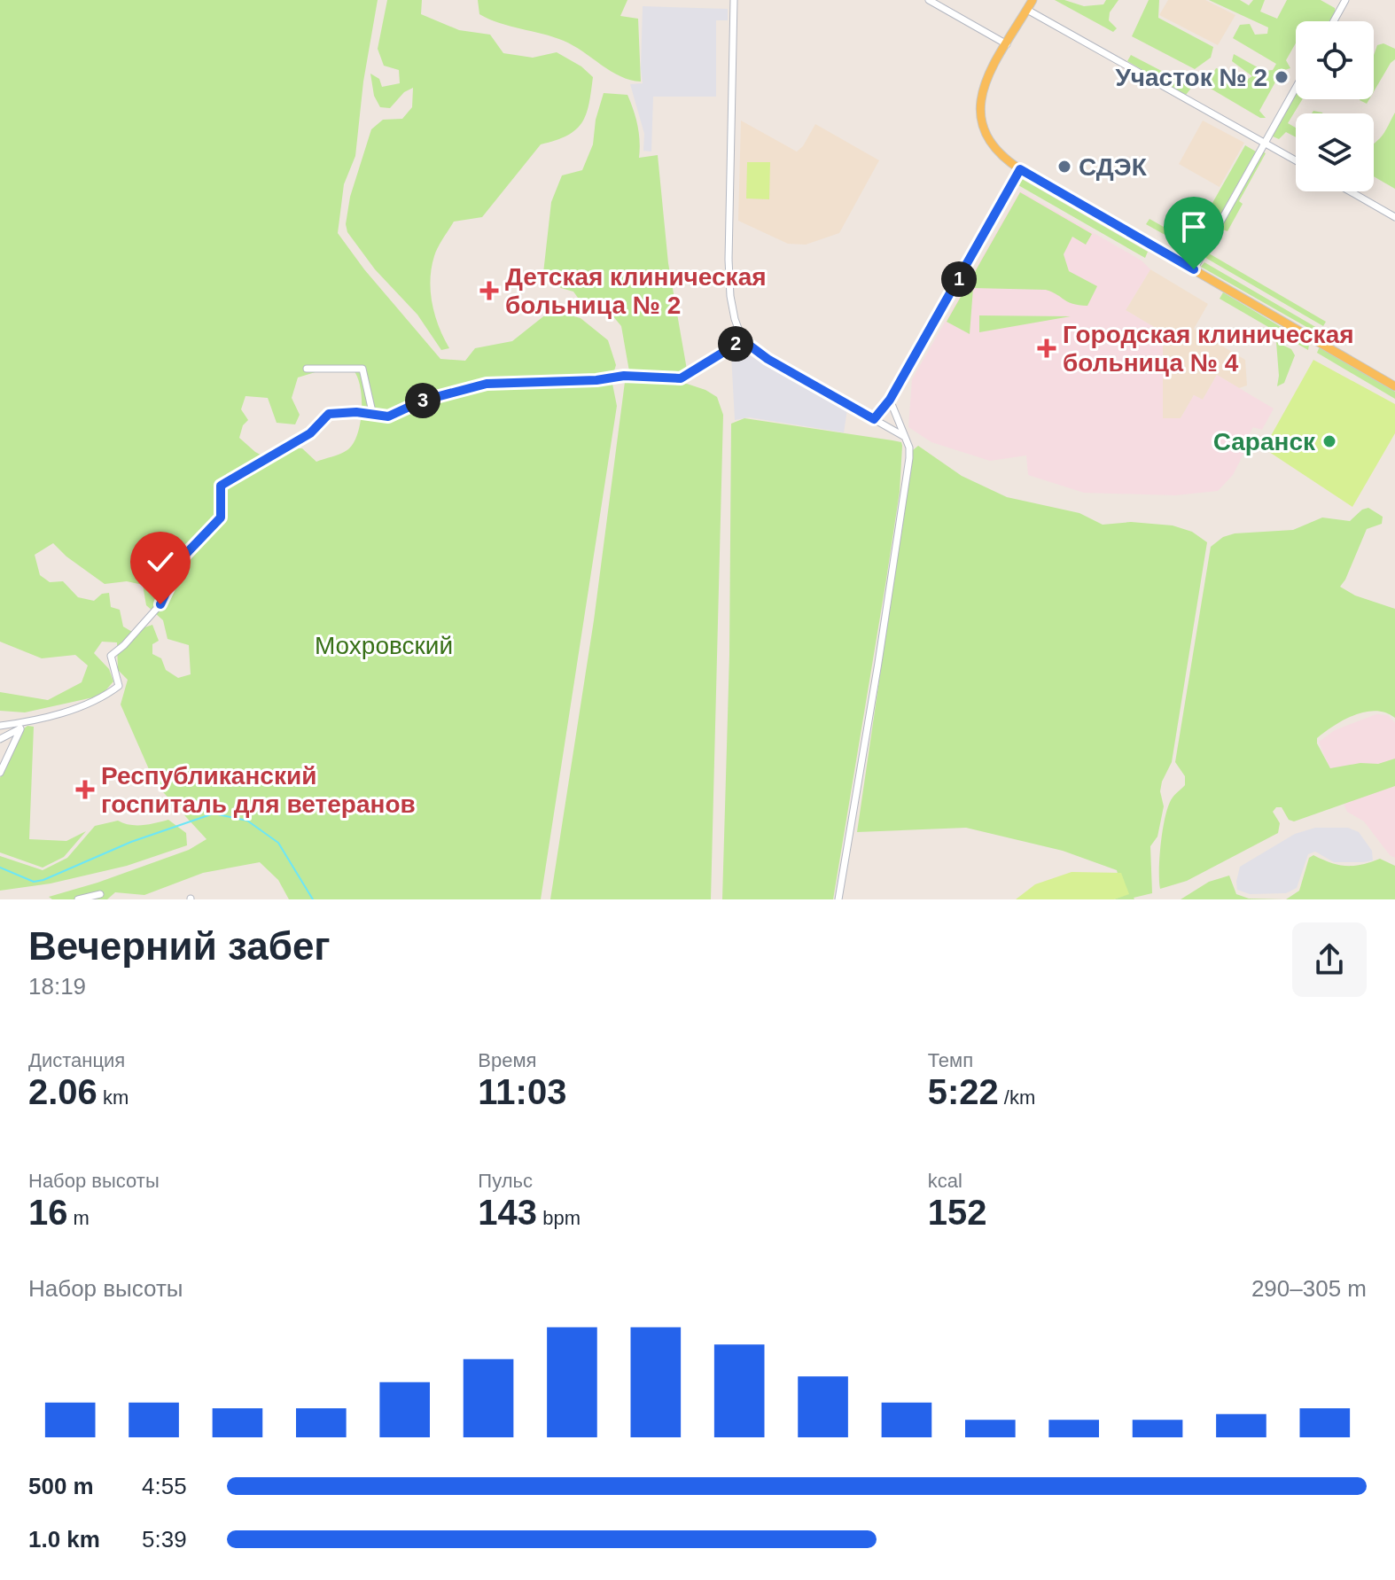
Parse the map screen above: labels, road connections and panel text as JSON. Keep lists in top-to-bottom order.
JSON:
{
  "parks": ["Мохровский"],
  "places": {
    "other": ["Участок № 2", "СДЭК", "Саранск"],
    "health": ["Детская клиническая больница № 2", "Городская клиническая больница № 4", "Республиканский госпиталь для ветеранов"]
  },
  "page": {
    "pins": ["1", "2", "3"],
    "heading": ["Вечерний забег", "18:19"],
    "stats": [
      ["Дистанция", "2.06 km"],
      ["Время", "11:03"],
      ["Темп", "5:22 /km"],
      ["Набор высоты", "16 m"],
      ["Пульс", "143 bpm"],
      ["kcal", "152"]
    ],
    "chart": ["Набор высоты", "290–305 m"],
    "list": [
      {
        "name": "500 m",
        "note": "4:55"
      },
      {
        "name": "1.0 km",
        "note": "5:39"
      }
    ]
  }
}
